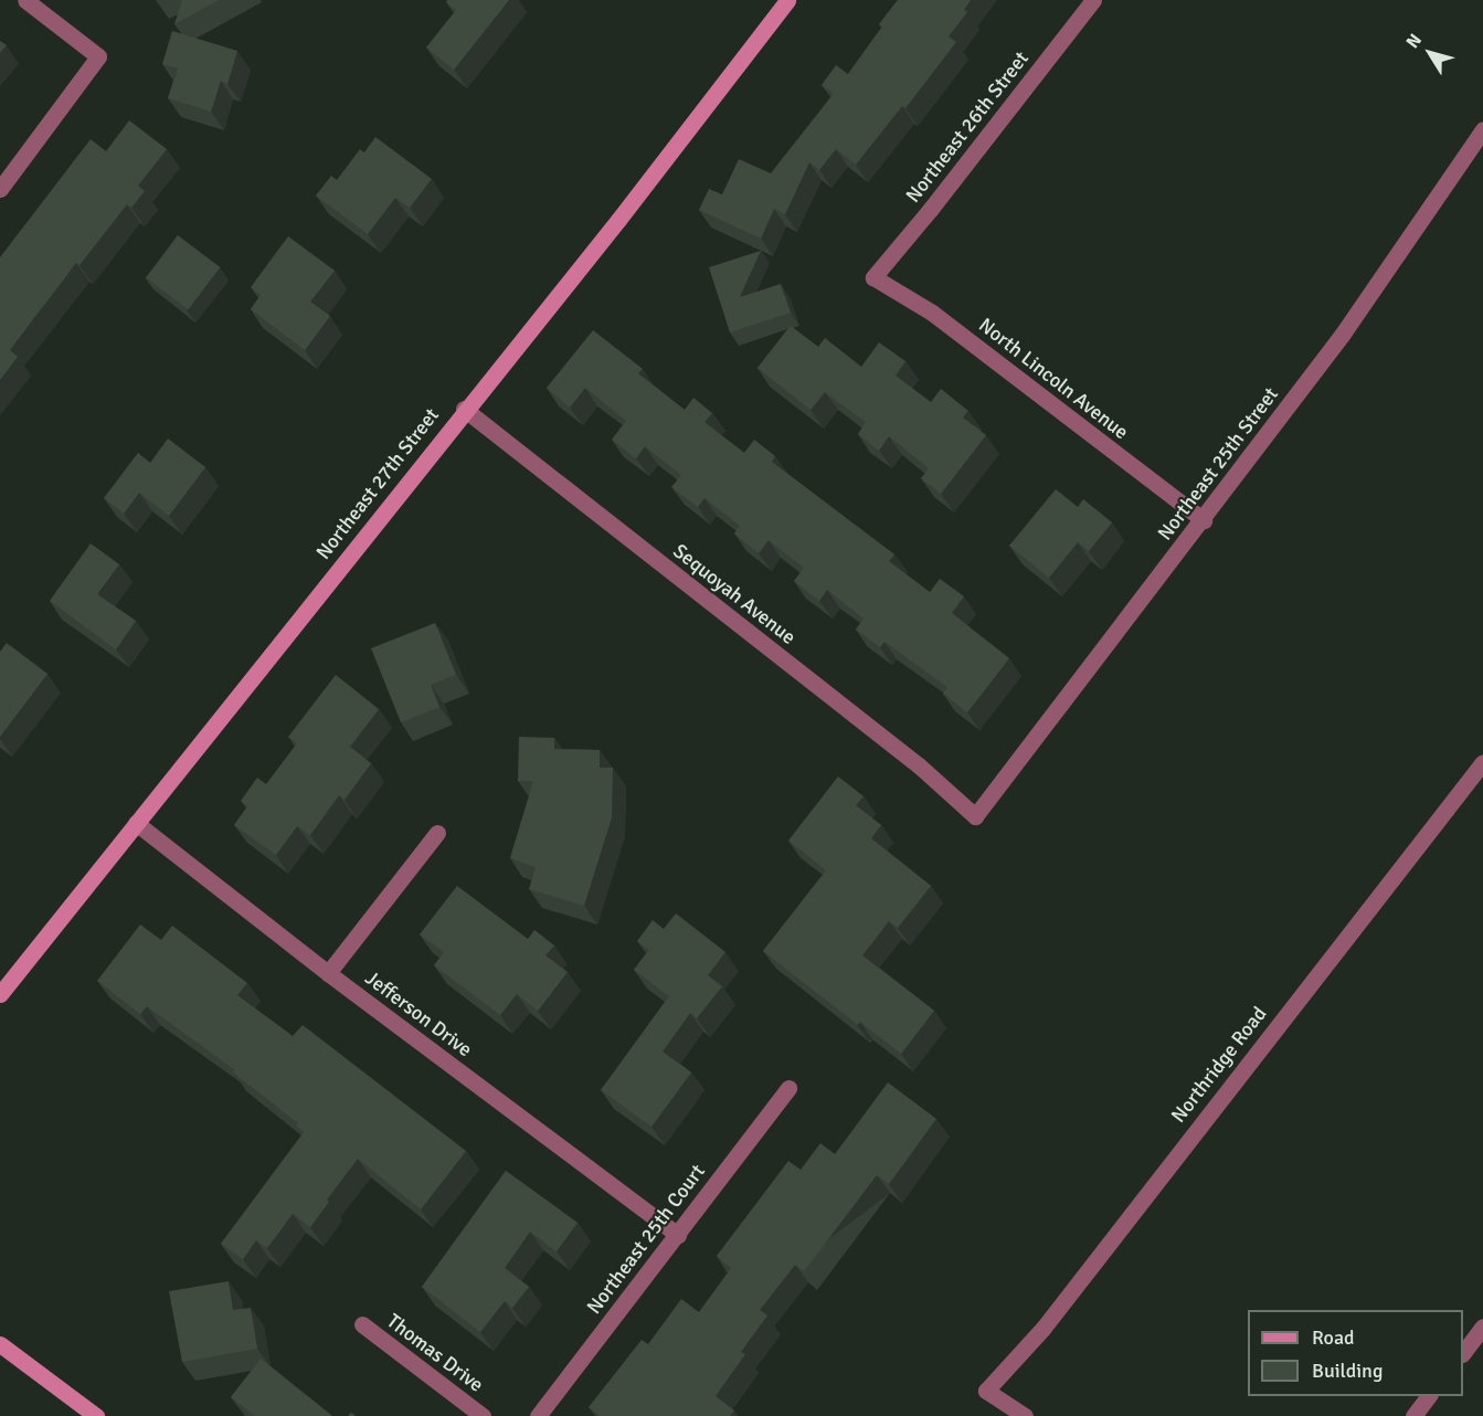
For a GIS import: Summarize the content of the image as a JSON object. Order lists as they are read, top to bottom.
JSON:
{
  "streets": {
    "street": [
      "Northeast 26th Street",
      "North Lincoln Avenue",
      "Northeast 25th Street",
      "Northeast 27th Street",
      "Sequoyah Avenue",
      "Jefferson Drive",
      "Northridge Road",
      "Northeast 25th Court",
      "Thomas Drive"
    ]
  },
  "crossings": [
    ["Northeast 26th Street", "North Lincoln Avenue"],
    ["North Lincoln Avenue", "Northeast 25th Street"],
    ["Northeast 25th Street", "Sequoyah Avenue"],
    ["Northeast 27th Street", "Sequoyah Avenue"],
    ["Northeast 27th Street", "Jefferson Drive"],
    ["Jefferson Drive", "Northeast 25th Court"]
  ],
  "legend": ["Road", "Building"],
  "north": "top left"
}
